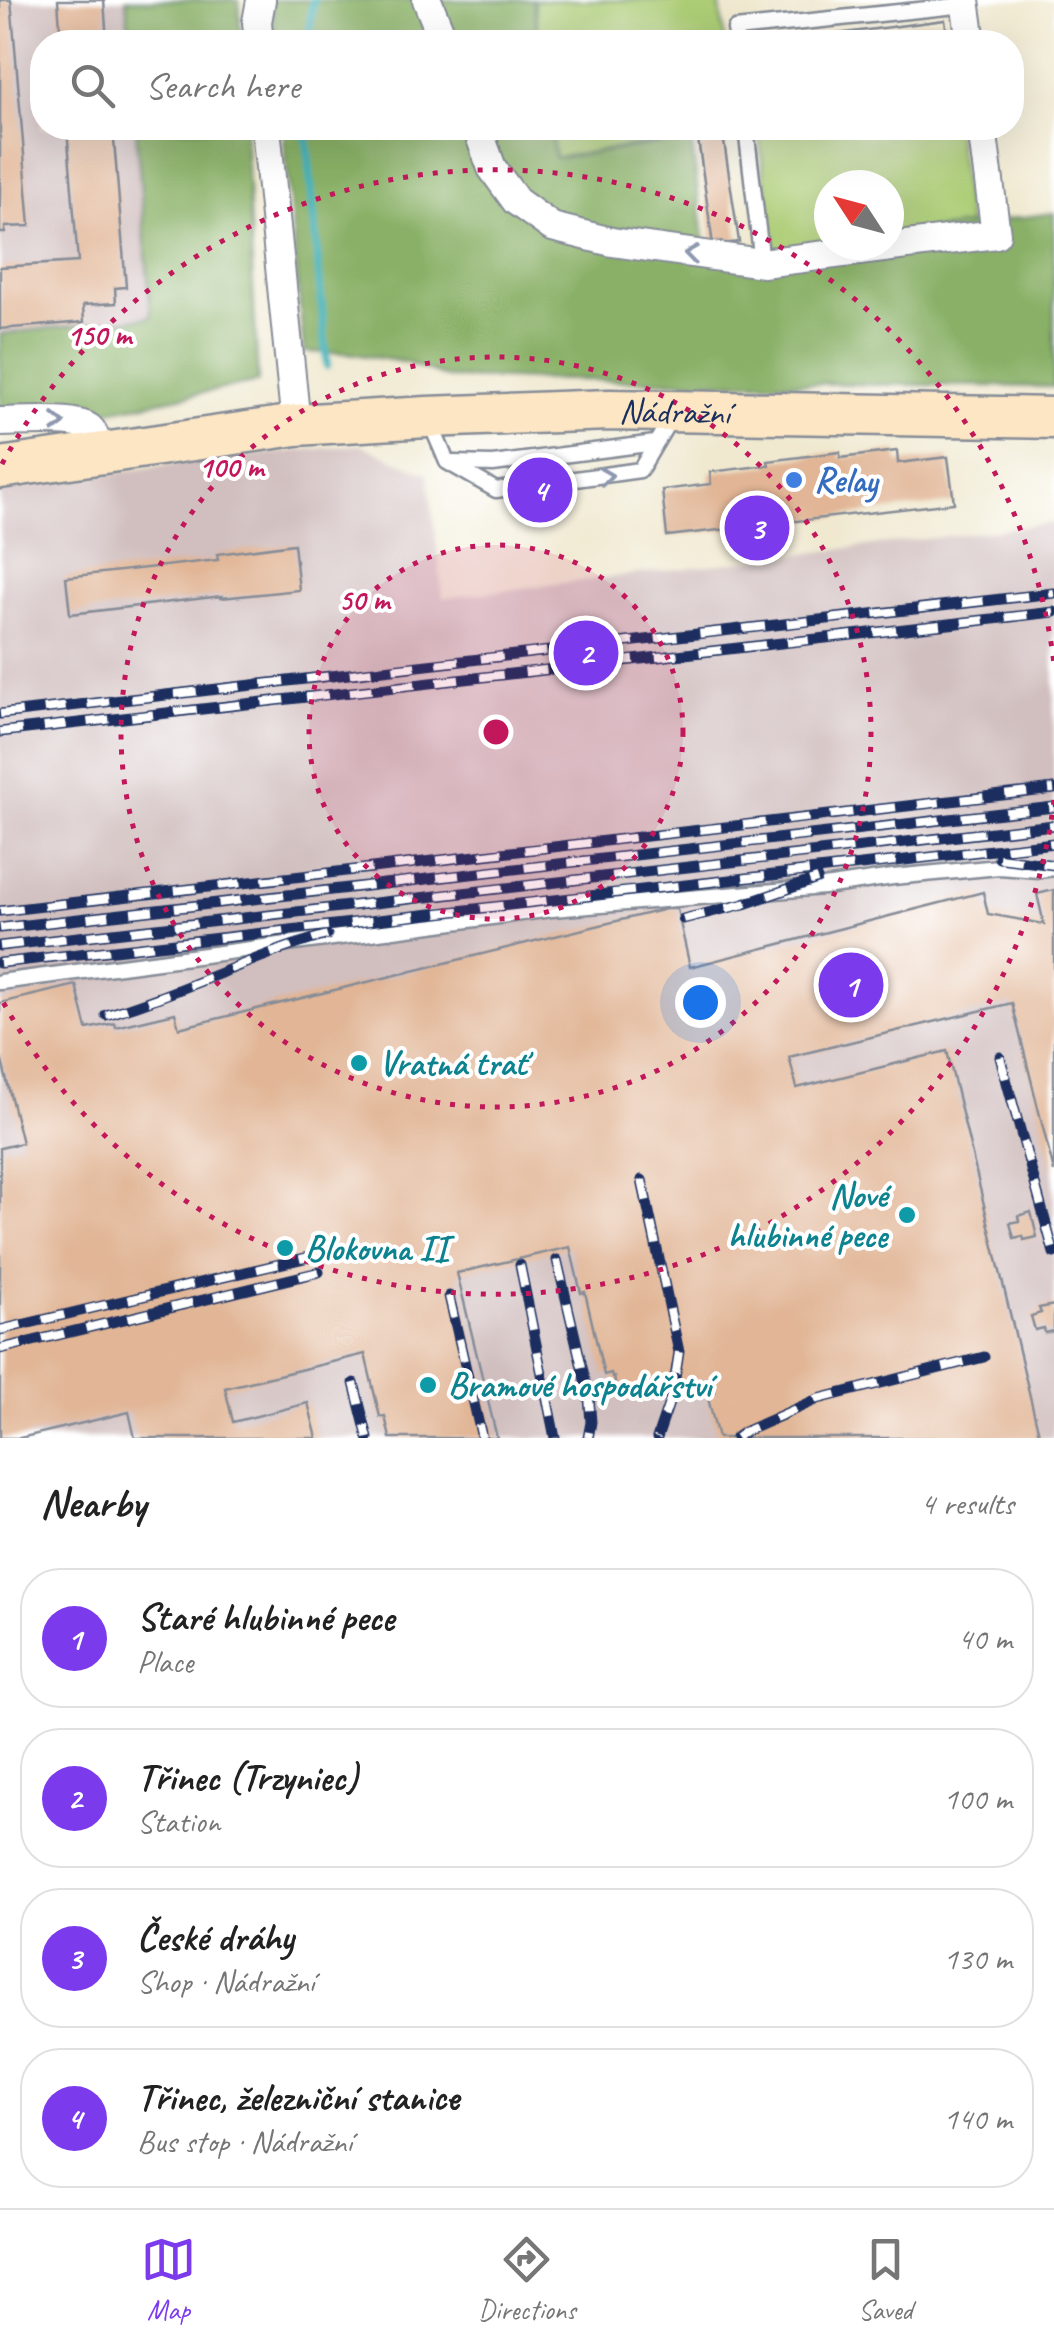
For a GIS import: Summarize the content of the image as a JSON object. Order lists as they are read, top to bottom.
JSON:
{
  "streets": {
    "main road": ["Nádražní"]
  },
  "places": [
    "Relay",
    "Vratná trať",
    "Nové hlubinné pece",
    "Blokovna II",
    "Bramové hospodářství"
  ],
  "north": "top left",
  "page": {
    "search": "Search here",
    "pins": [
      "4",
      "3",
      "2",
      "1"
    ],
    "heading": ["Nearby", "4 results"],
    "list": [
      {
        "mark": "1",
        "name": "Staré hlubinné pece",
        "note": "Place",
        "value": "40 m"
      },
      {
        "mark": "2",
        "name": "Třinec (Trzyniec)",
        "note": "Station",
        "value": "100 m"
      },
      {
        "mark": "3",
        "name": "České dráhy",
        "note": "Shop · Nádražní",
        "value": "130 m"
      },
      {
        "mark": "4",
        "name": "Třinec, železniční stanice",
        "note": "Bus stop · Nádražní",
        "value": "140 m"
      }
    ],
    "nav": ["Map", "Directions", "Saved"]
  },
  "rings": ["150 m", "100 m", "50 m"]
}
